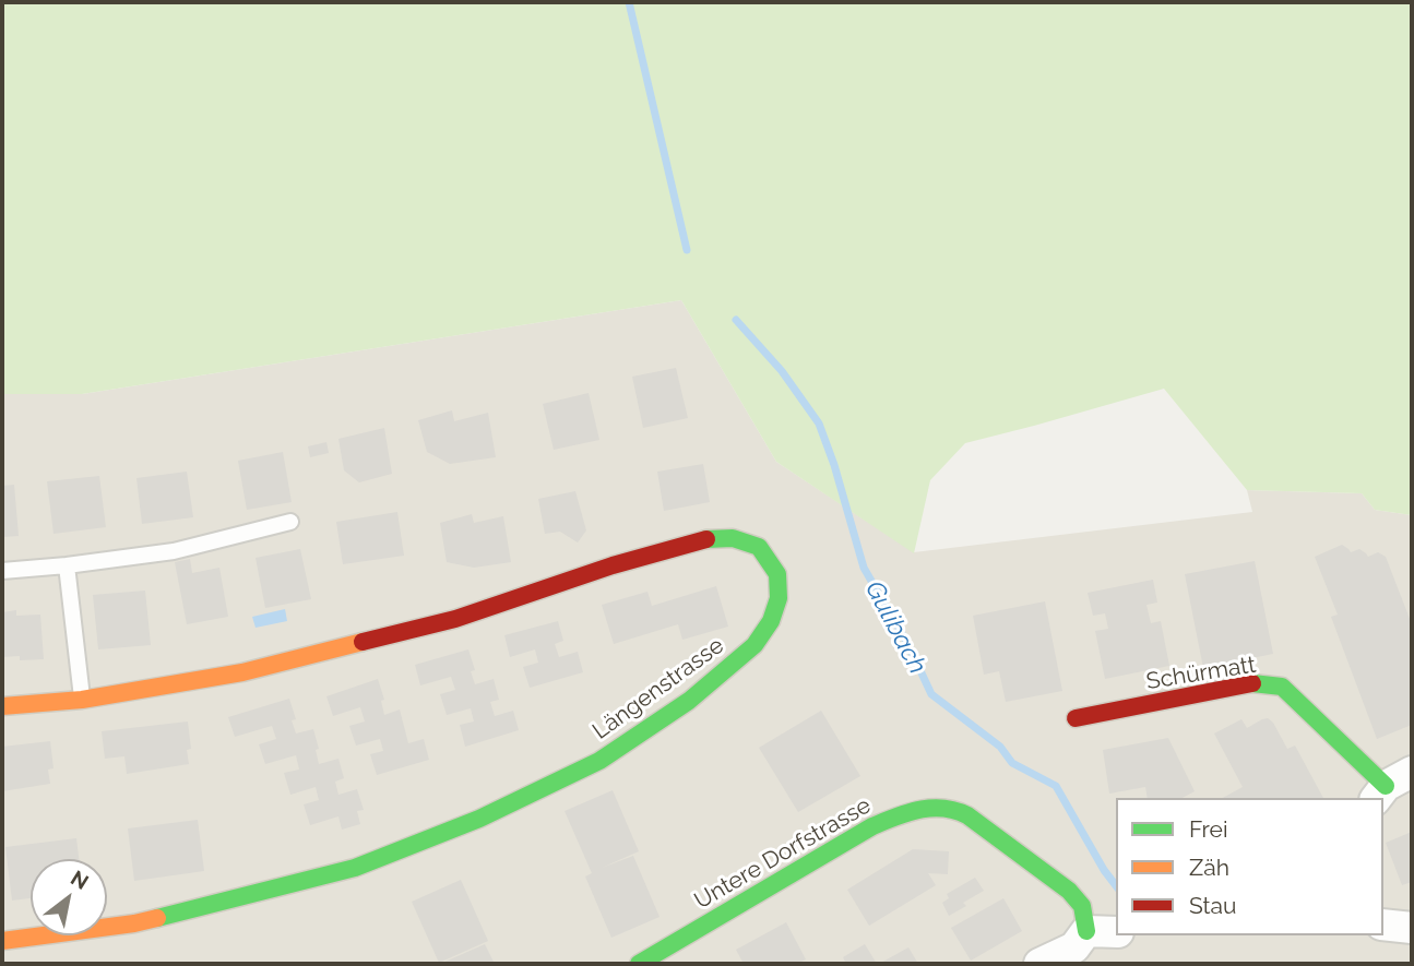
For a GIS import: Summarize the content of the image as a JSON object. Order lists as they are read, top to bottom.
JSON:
{
  "streets": {
    "street": ["Schürmatt", "Längenstrasse", "Untere Dorfstrasse"]
  },
  "water": ["Gulibach"],
  "legend": ["Frei", "Zäh", "Stau"],
  "north": "top right"
}
